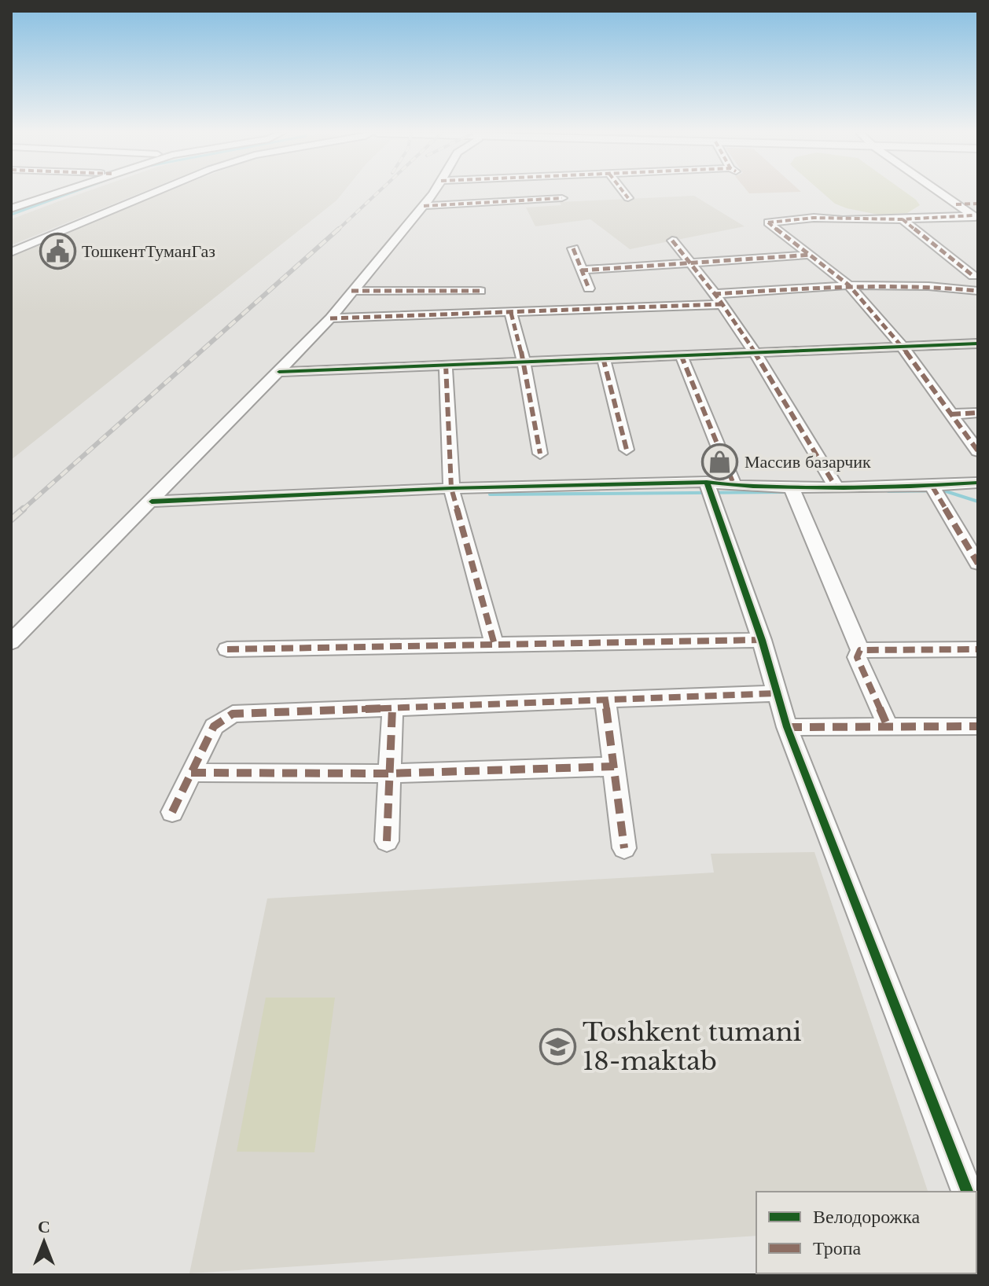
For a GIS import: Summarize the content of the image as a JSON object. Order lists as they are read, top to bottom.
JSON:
{
  "places": {
    "public building": ["ТошкентТуманГаз"],
    "shop": ["Массив базарчик"],
    "school or university": ["Toshkent tumani 18-maktab"]
  },
  "legend": ["Велодорожка", "Тропа"],
  "north": "top"
}
